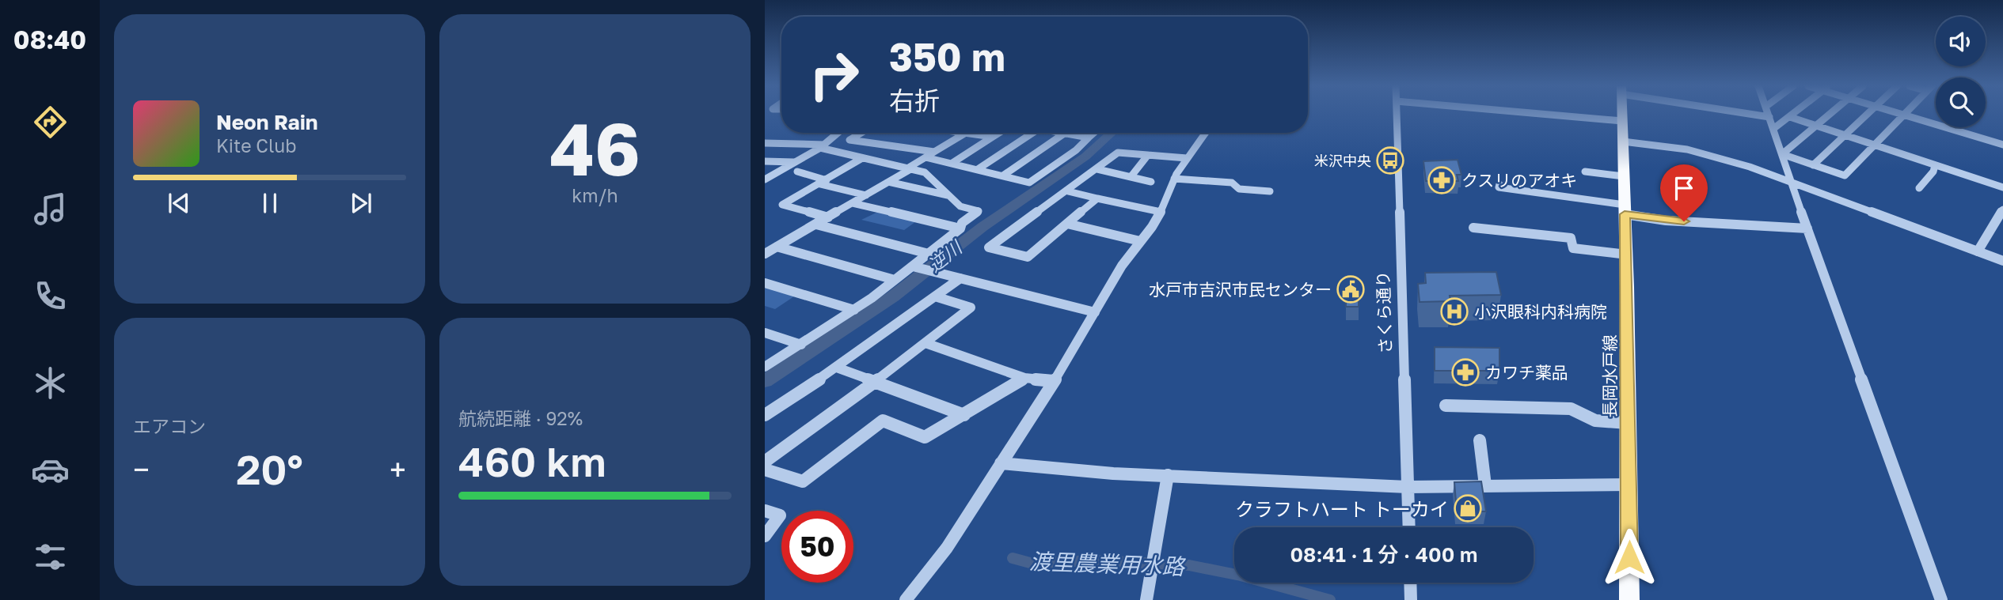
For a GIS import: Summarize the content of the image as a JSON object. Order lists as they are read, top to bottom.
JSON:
{
  "streets": {
    "main road": ["長岡水戸線"],
    "street": ["さくら通り"]
  },
  "water": ["逆川", "渡里農業用水路"],
  "places": {
    "bus stop": ["米沢中央"],
    "pharmacy": ["クスリのアオキ", "カワチ薬品"],
    "public building": ["水戸市吉沢市民センター"],
    "hospital": ["小沢眼科内科病院"],
    "shop": ["クラフトハート トーカイ"]
  },
  "page": {
    "tabs": "08:40",
    "tile": [
      ["46", "km/h"],
      "エアコン",
      ["航続距離 · 92%", "460 km"]
    ],
    "turn": ["350 m", "右折"],
    "song": ["Neon Rain", "Kite Club"],
    "heat": ["−", "20°", "+"],
    "limit": "50",
    "trip": "08:41 · 1 分 · 400 m"
  }
}
